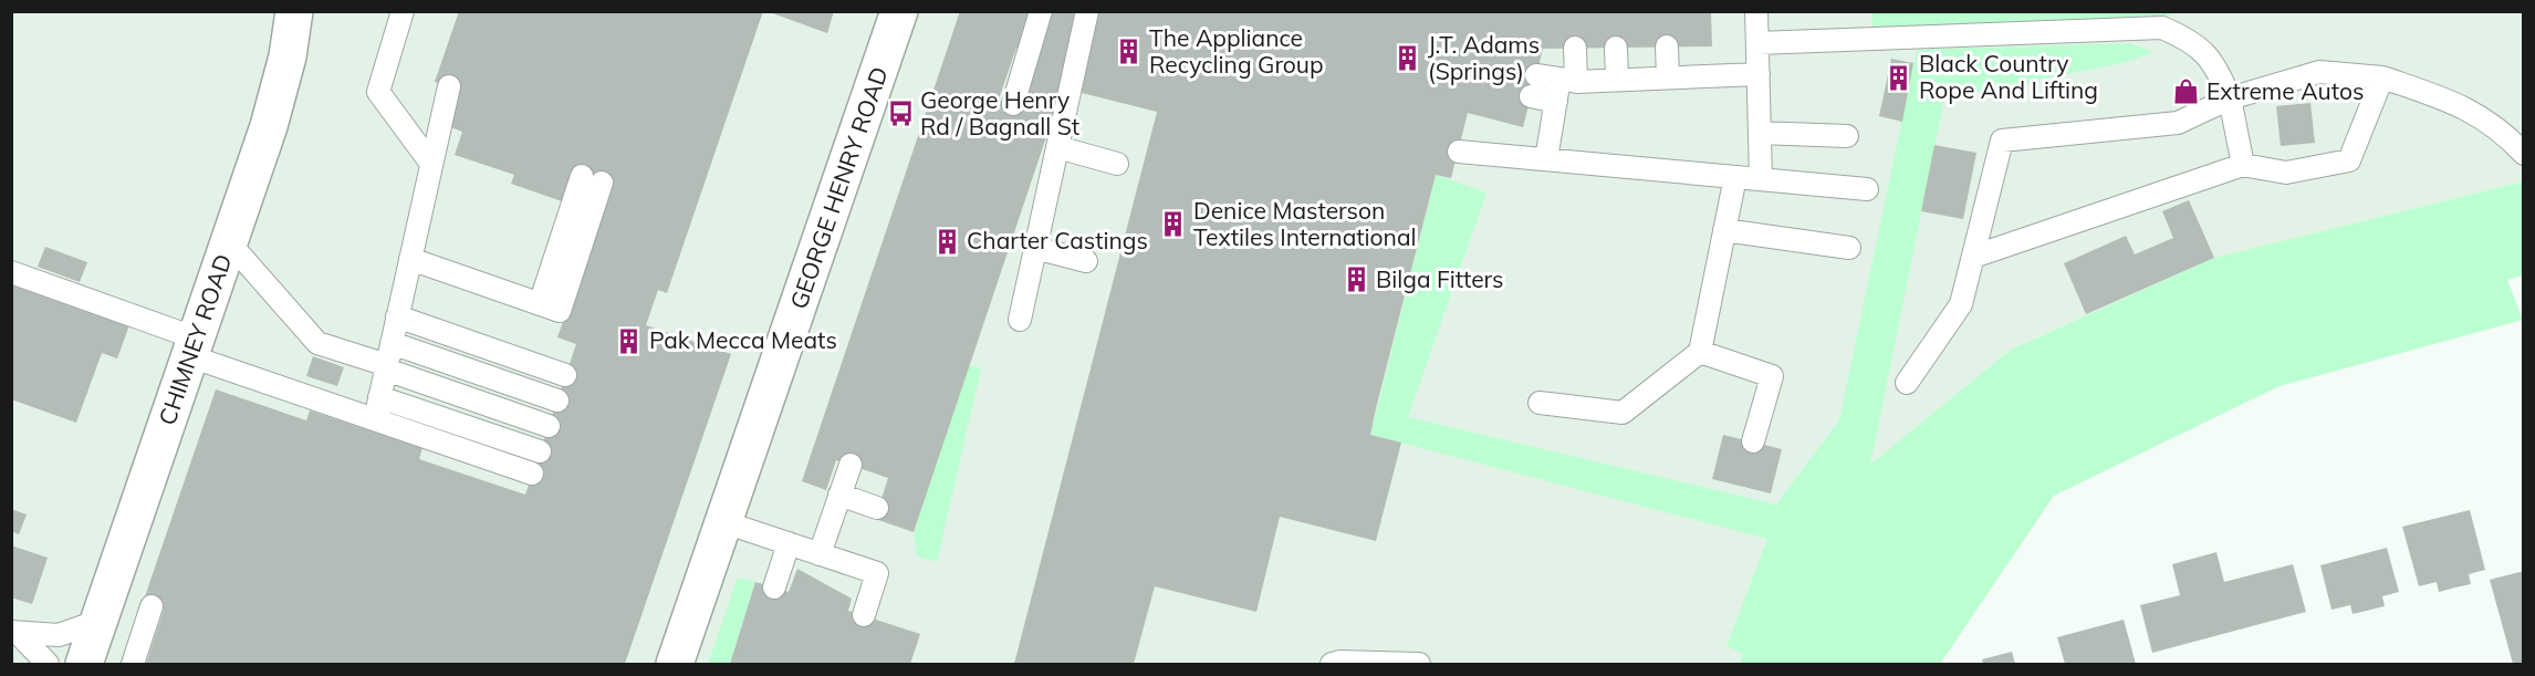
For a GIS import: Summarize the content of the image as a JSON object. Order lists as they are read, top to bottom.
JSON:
{
  "streets": {
    "street": ["GEORGE HENRY ROAD", "CHIMNEY ROAD"]
  },
  "places": {
    "building": [
      "The Appliance Recycling Group",
      "J.T. Adams (Springs)",
      "Black Country Rope And Lifting",
      "Denice Masterson Textiles International",
      "Charter Castings",
      "Bilga Fitters",
      "Pak Mecca Meats"
    ],
    "shop": ["Extreme Autos"],
    "bus stop": ["George Henry Rd / Bagnall St"]
  }
}
